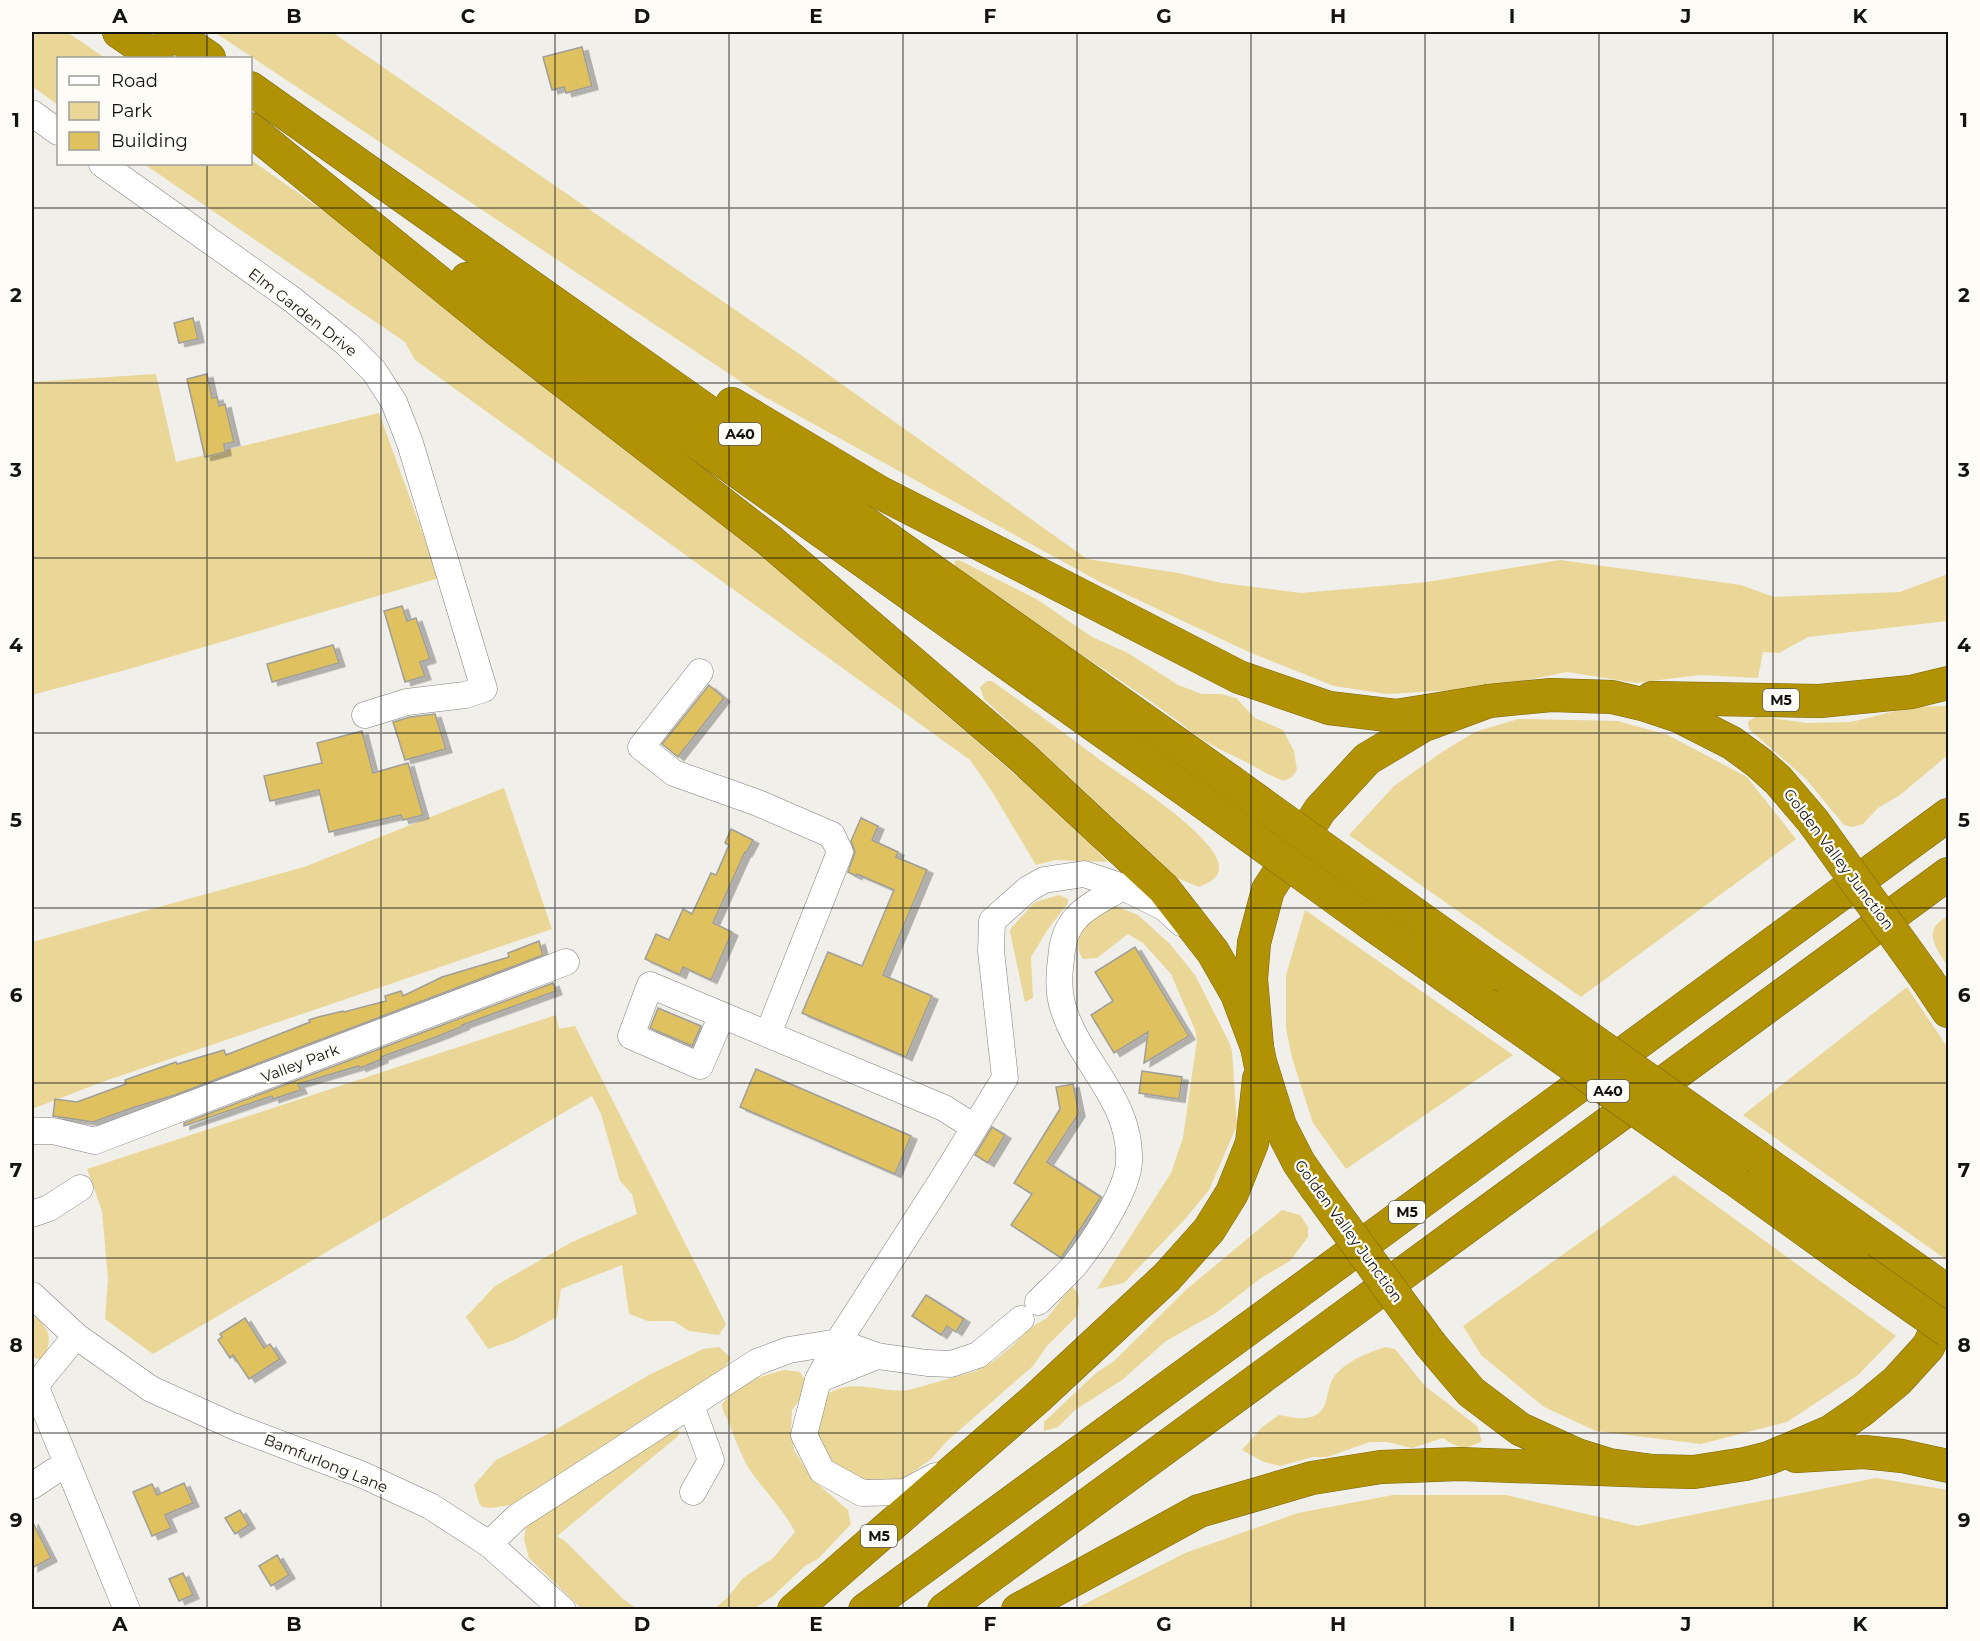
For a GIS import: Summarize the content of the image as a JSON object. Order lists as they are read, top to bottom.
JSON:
{
  "streets": {
    "highway": ["A40", "M5", "Golden Valley Junction"],
    "street": ["Elm Garden Drive", "Valley Park", "Bamfurlong Lane"]
  },
  "crossings": [
    ["M5", "Golden Valley Junction"]
  ],
  "legend": ["Road", "Park", "Building"],
  "grid": {
    "columns": [
      "A",
      "B",
      "C",
      "D",
      "E",
      "F",
      "G",
      "H",
      "I",
      "J",
      "K"
    ],
    "rows": [
      "1",
      "2",
      "3",
      "4",
      "5",
      "6",
      "7",
      "8",
      "9"
    ]
  }
}
